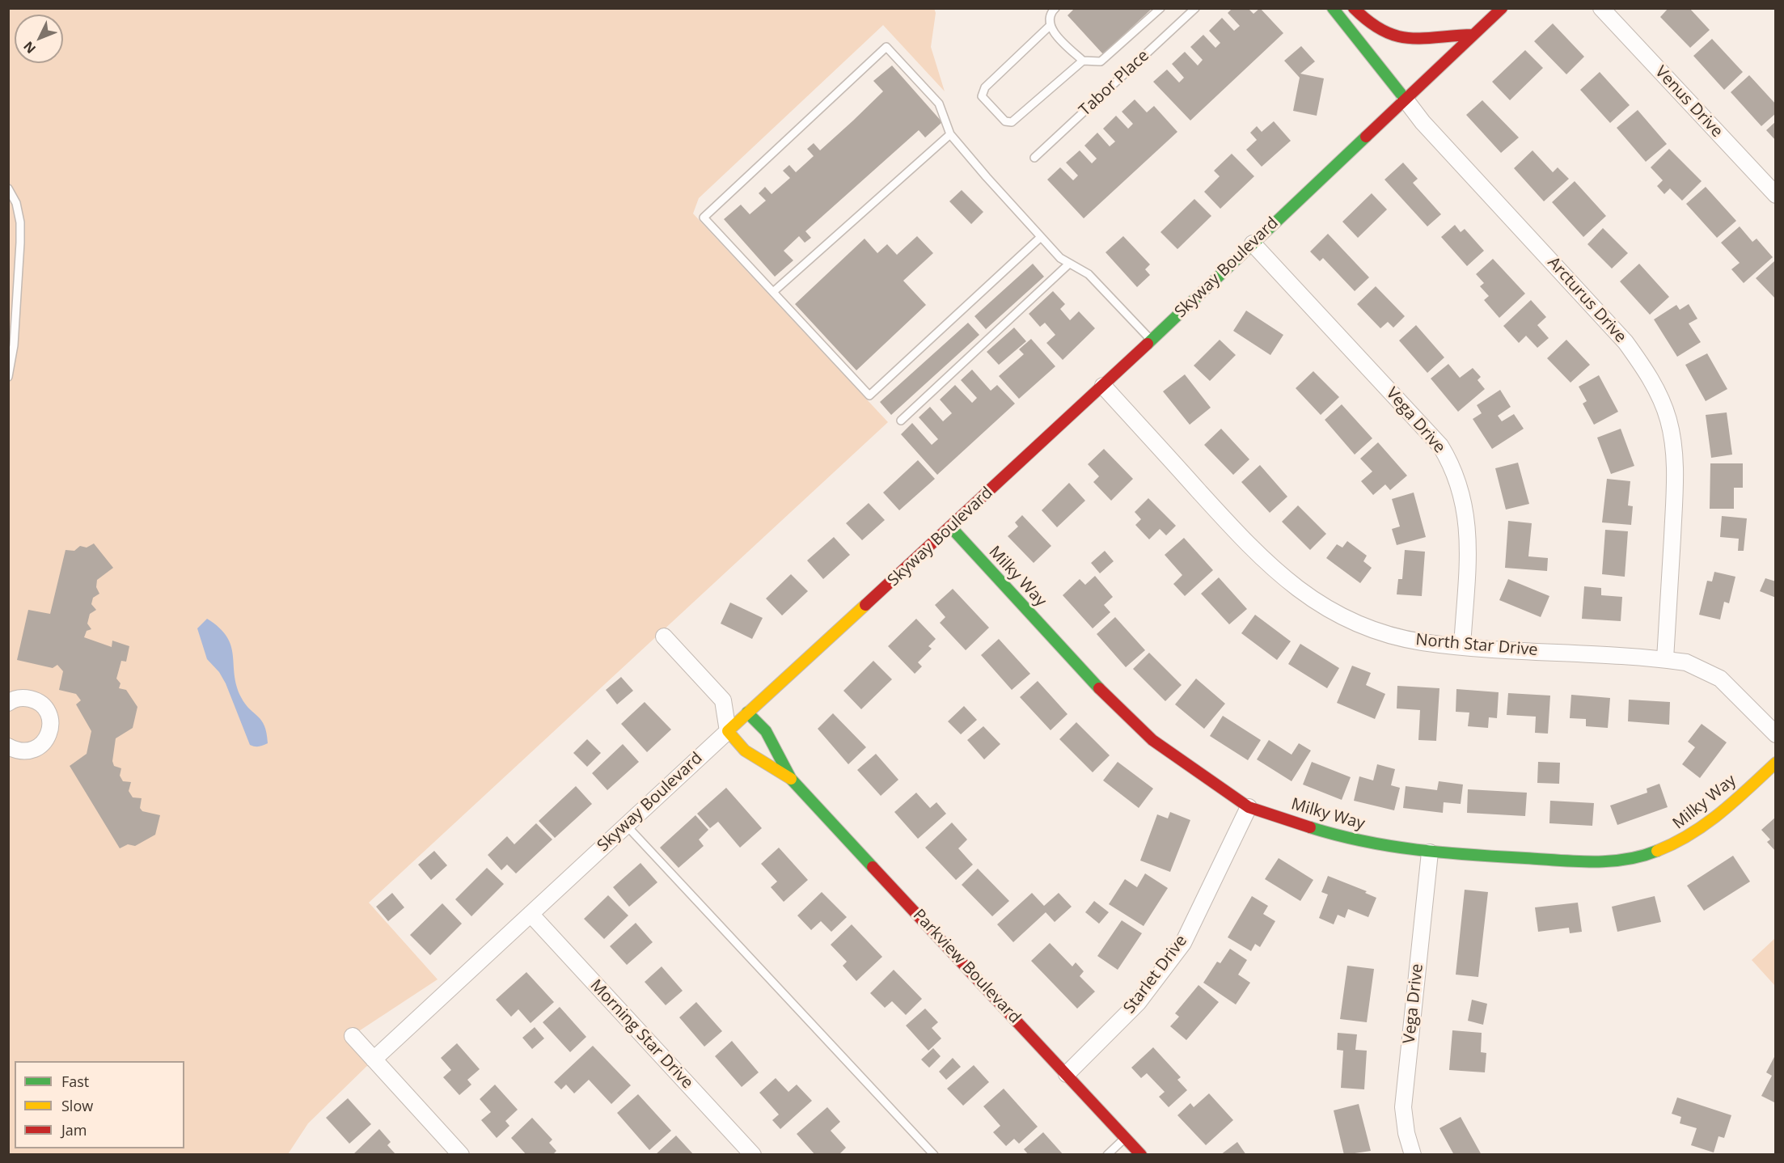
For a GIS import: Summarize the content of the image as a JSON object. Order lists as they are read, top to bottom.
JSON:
{
  "streets": {
    "street": [
      "Venus Drive",
      "Skyway Boulevard",
      "Arcturus Drive",
      "Vega Drive",
      "Milky Way",
      "North Star Drive",
      "Parkview Boulevard",
      "Starlet Drive",
      "Morning Star Drive"
    ],
    "lane": ["Tabor Place"]
  },
  "crossings": [
    ["Skyway Boulevard", "Arcturus Drive"],
    ["Skyway Boulevard", "Vega Drive"],
    ["Skyway Boulevard", "Milky Way"],
    ["Skyway Boulevard", "North Star Drive"],
    ["Skyway Boulevard", "Parkview Boulevard"],
    ["Skyway Boulevard", "Morning Star Drive"],
    ["Arcturus Drive", "North Star Drive"],
    ["Vega Drive", "Milky Way"],
    ["Vega Drive", "North Star Drive"],
    ["Milky Way", "Starlet Drive"],
    ["Parkview Boulevard", "Starlet Drive"]
  ],
  "legend": ["Fast", "Slow", "Jam"],
  "north": "bottom left"
}
